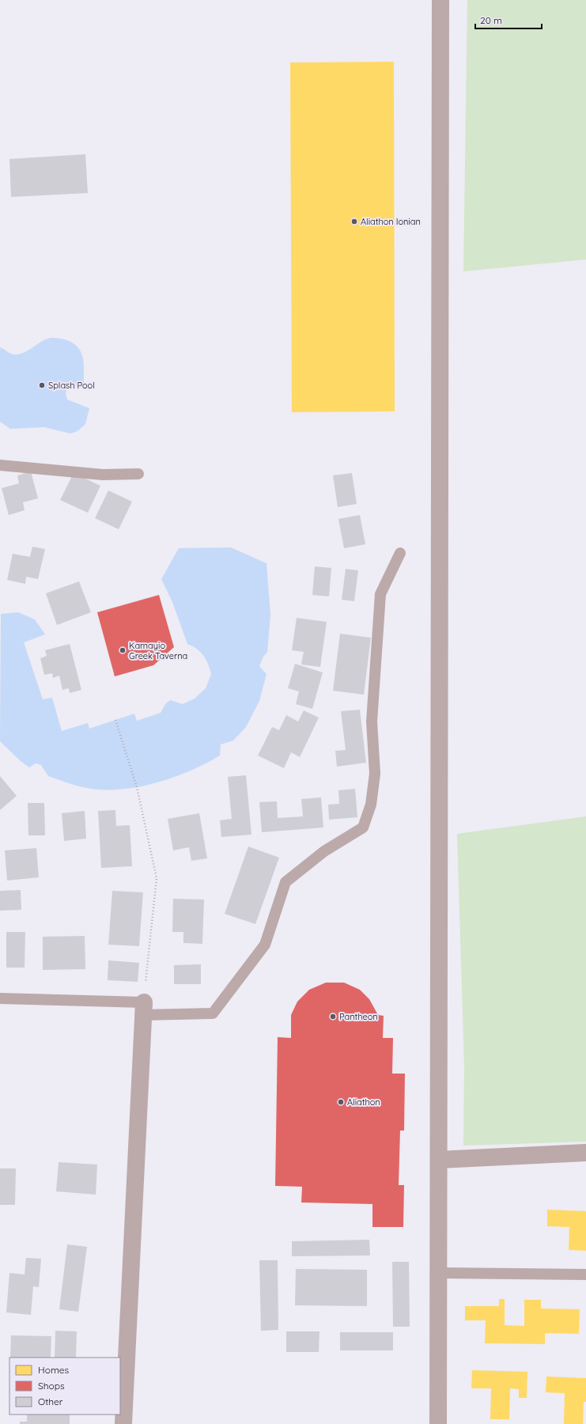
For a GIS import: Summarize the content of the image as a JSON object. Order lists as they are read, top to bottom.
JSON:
{
  "places": [
    "Aliathon Ionian",
    "Splash Pool",
    "Kamayio Greek Taverna",
    "Pantheon",
    "Aliathon"
  ],
  "legend": ["Homes", "Shops", "Other"],
  "scale_bar": "20 m"
}
